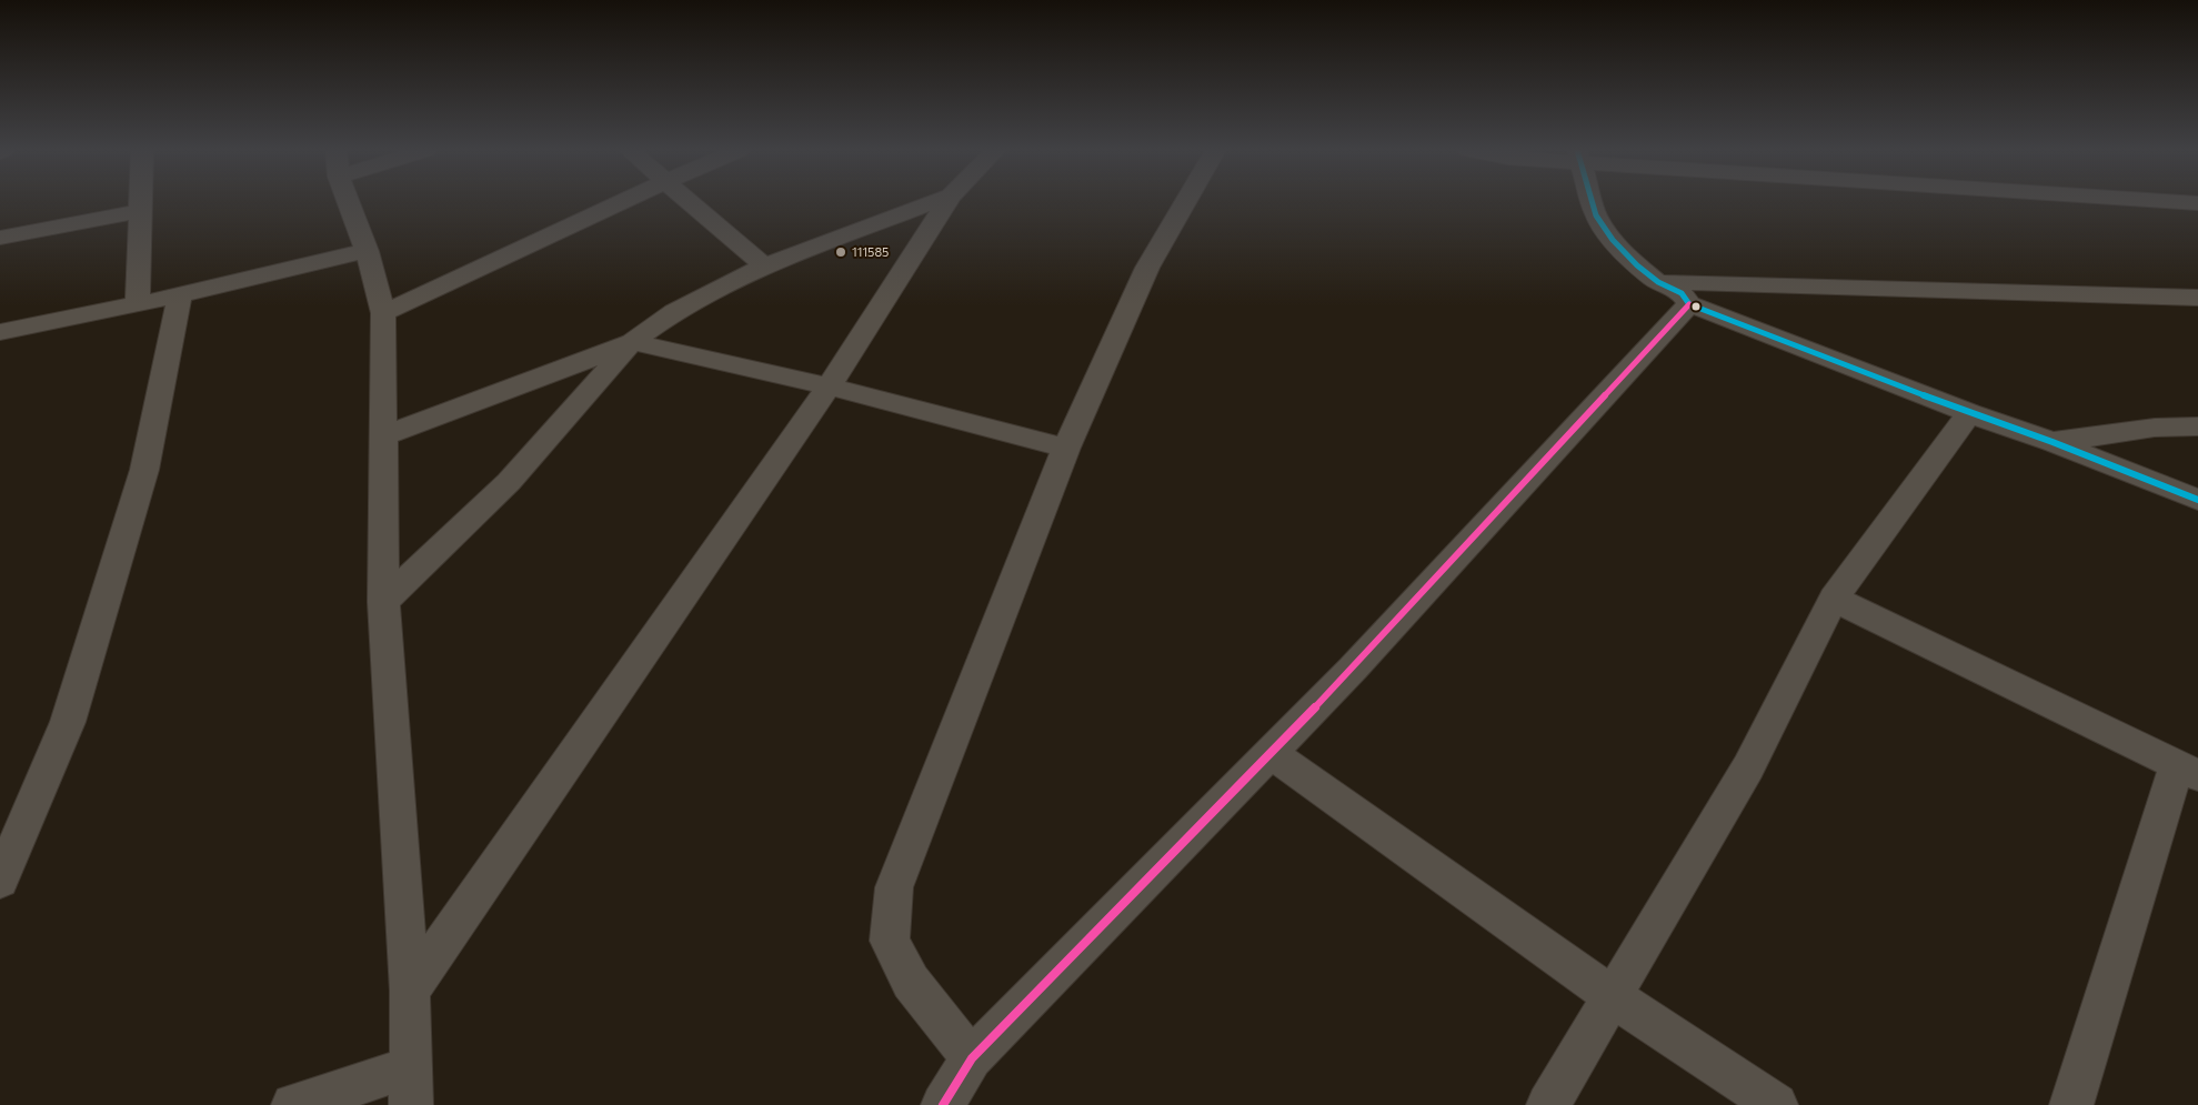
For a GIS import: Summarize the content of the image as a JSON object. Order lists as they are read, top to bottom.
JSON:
{
  "places": ["111585"]
}
